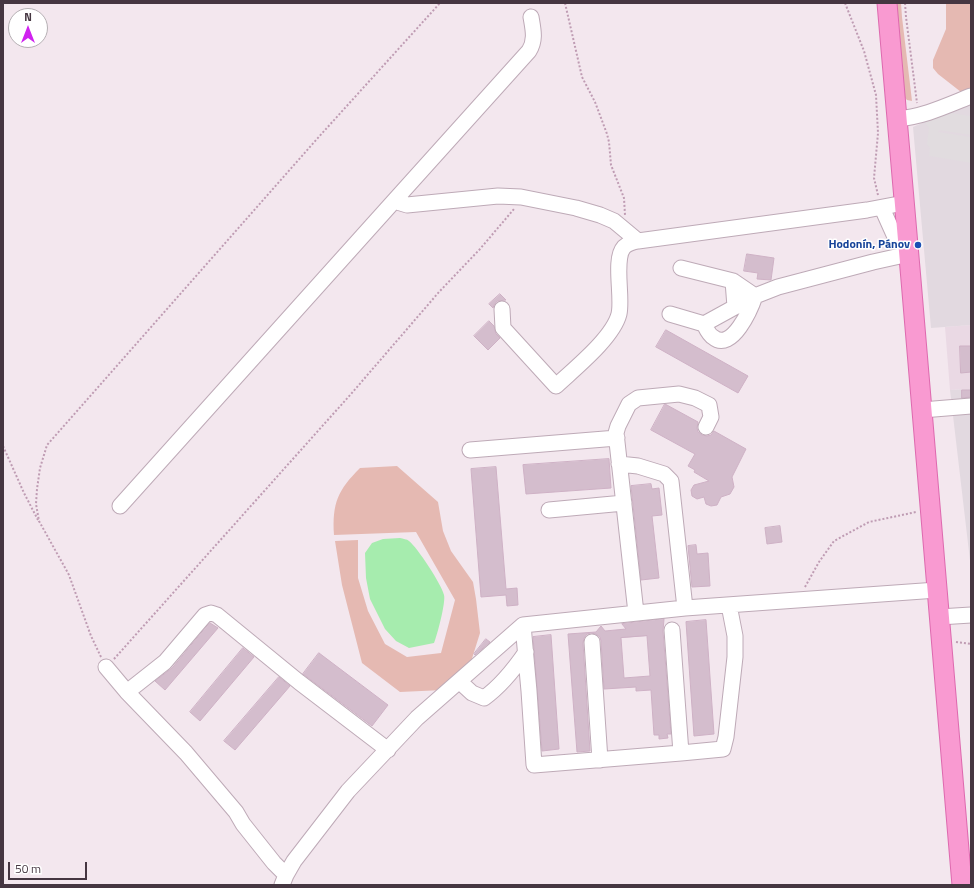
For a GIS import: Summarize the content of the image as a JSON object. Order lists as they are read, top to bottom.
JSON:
{
  "places": ["Hodonín, Pánov"],
  "scale_bar": "50 m",
  "north": "top"
}
